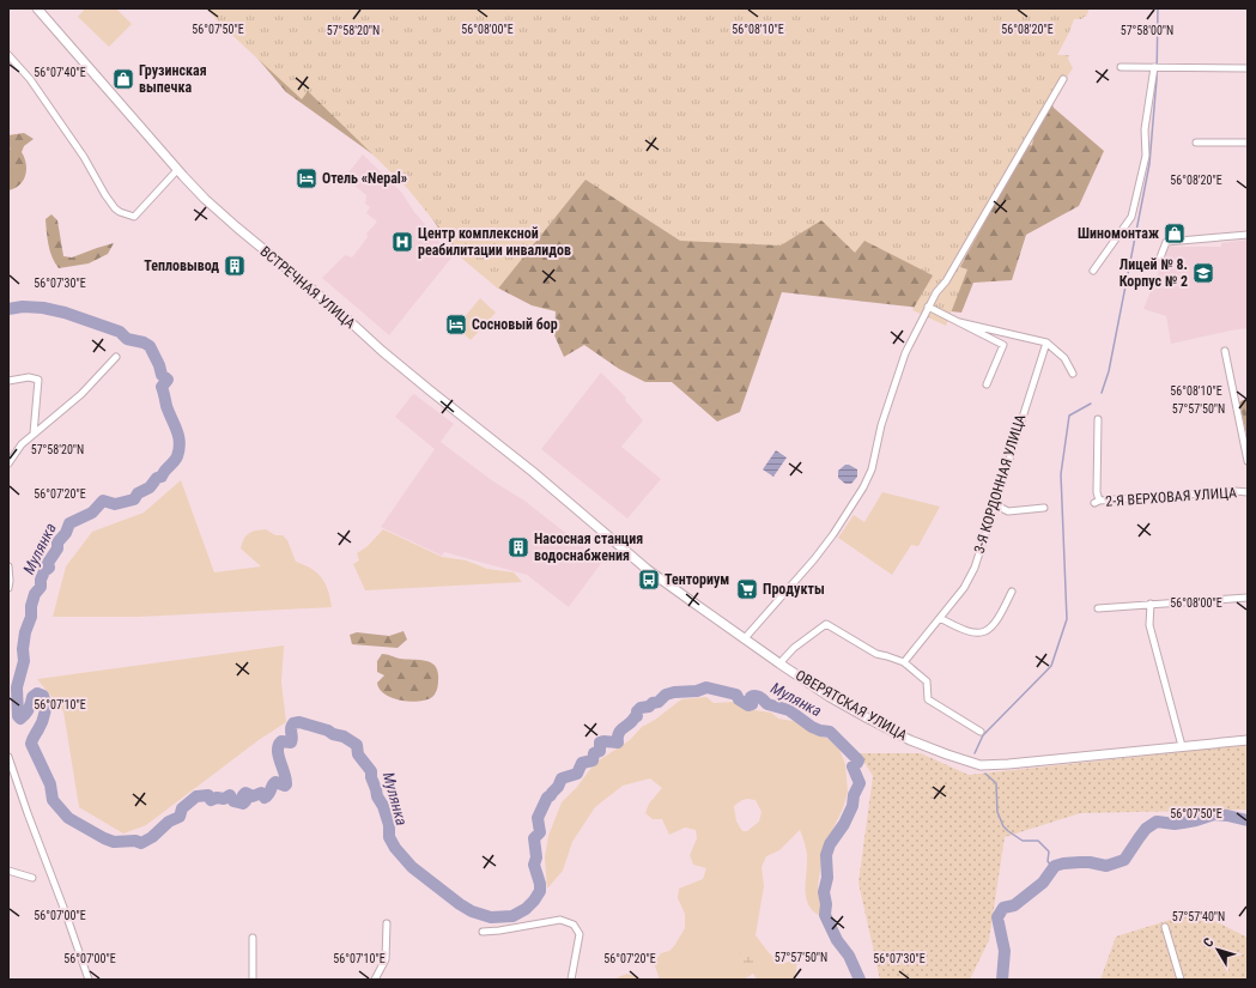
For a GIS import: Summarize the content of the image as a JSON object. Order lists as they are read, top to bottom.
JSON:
{
  "streets": {
    "main road": ["ВСТРЕЧНАЯ УЛИЦА", "ОВЕРЯТСКАЯ УЛИЦА"],
    "street": ["3-Я КОРДОННАЯ УЛИЦА", "2-Я ВЕРХОВАЯ УЛИЦА"]
  },
  "crossings": [
    ["ВСТРЕЧНАЯ УЛИЦА", "ОВЕРЯТСКАЯ УЛИЦА"]
  ],
  "water": ["Мулянка"],
  "places": {
    "shop": ["Грузинская выпечка", "Шиномонтаж"],
    "hotel": ["Отель «Nepal»", "Сосновый бор"],
    "hospital": ["Центр комплексной реабилитации инвалидов"],
    "building": ["Тепловывод", "Насосная станция водоснабжения"],
    "school or university": ["Лицей № 8. Корпус № 2"],
    "bus stop": ["Тенториум"],
    "supermarket": ["Пpoдукты"]
  },
  "north": "top left",
  "coordinates": [
    "56°07'50\"E",
    "56°08'00\"E",
    "56°08'10\"E",
    "56°08'20\"E",
    "57°58'20\"N",
    "57°58'00\"N",
    "56°07'40\"E",
    "56°07'30\"E",
    "57°57'50\"N",
    "56°07'20\"E",
    "56°07'10\"E",
    "56°07'00\"E",
    "57°57'40\"N"
  ]
}
